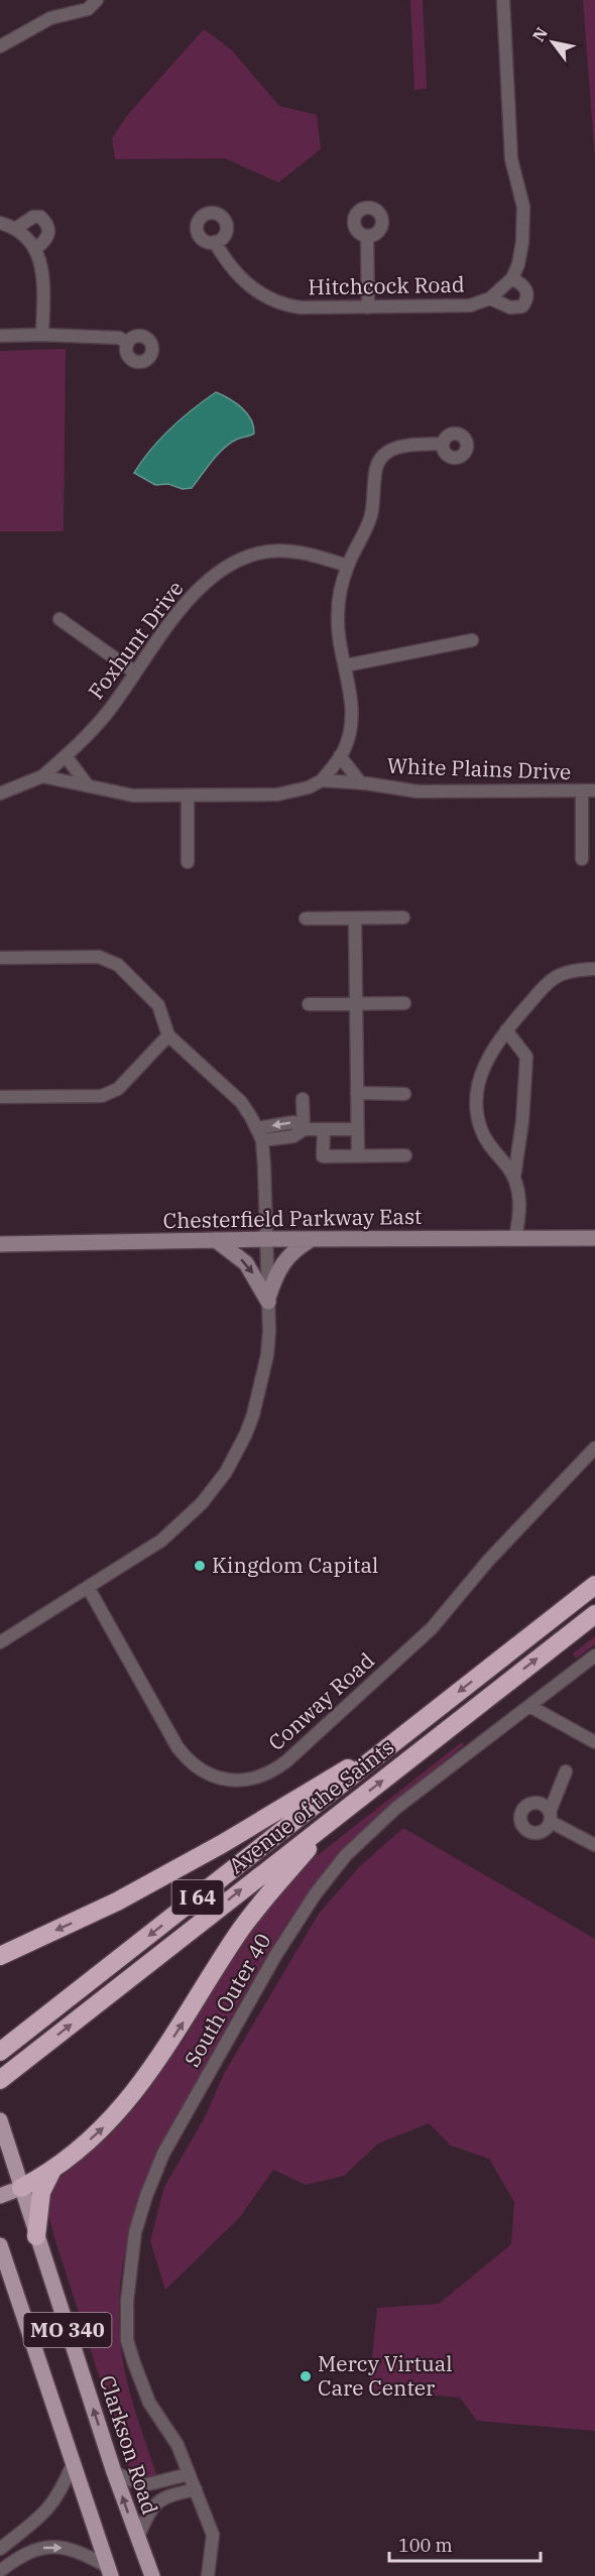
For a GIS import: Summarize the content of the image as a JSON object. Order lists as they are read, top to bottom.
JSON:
{
  "streets": {
    "highway": ["Avenue of the Saints", "I 64"],
    "main road": ["MO 340", "Clarkson Road"],
    "street": [
      "Hitchcock Road",
      "Foxhunt Drive",
      "White Plains Drive",
      "Chesterfield Parkway East",
      "Conway Road",
      "South Outer 40"
    ]
  },
  "crossings": [
    ["Foxhunt Drive", "White Plains Drive"],
    ["MO 340", "Clarkson Road"]
  ],
  "places": ["Kingdom Capital", "Mercy Virtual Care Center"],
  "scale_bar": "100 m",
  "north": "top left"
}
